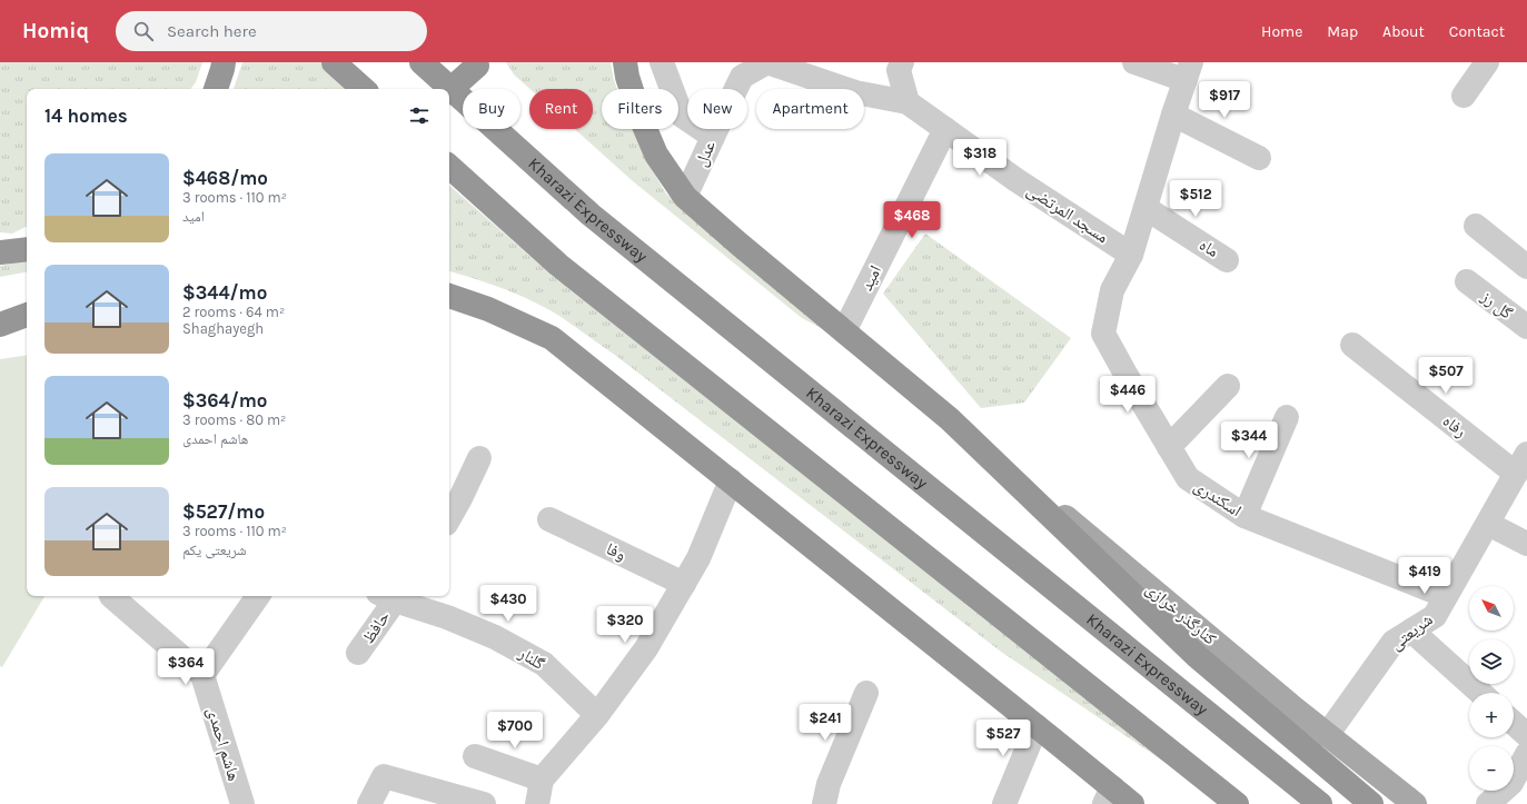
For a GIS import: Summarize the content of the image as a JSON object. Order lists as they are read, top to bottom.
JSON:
{
  "streets": {
    "highway": ["Kharazi Expressway"],
    "main road": ["کنارگذر خرازی"],
    "street": [
      "عدل",
      "مسجد المرتضی",
      "ماه",
      "امید",
      "گل رز",
      "رفاه",
      "اسکندری",
      "وفا",
      "حافظ",
      "شریعتی",
      "گلنار",
      "هاشم احمدی"
    ]
  },
  "crossings": [
    ["عدل", "مسجد المرتضی"],
    ["مسجد المرتضی", "امید"],
    ["مسجد المرتضی", "اسکندری"],
    ["ماه", "اسکندری"],
    ["رفاه", "شریعتی"],
    ["اسکندری", "شریعتی"],
    ["کنارگذر خرازی", "شریعتی"]
  ],
  "north": "top left",
  "page": {
    "header": "Homiq",
    "search": "Search here",
    "nav": [
      "Home",
      "Map",
      "About",
      "Contact"
    ],
    "price": [
      "$917",
      "$318",
      "$512",
      "$468",
      "$507",
      "$446",
      "$344",
      "$419",
      "$430",
      "$320",
      "$364",
      "$241",
      "$700",
      "$527"
    ],
    "chip": [
      "Buy",
      "Rent",
      "Filters",
      "New",
      "Apartment"
    ],
    "heading": "14 homes",
    "list": [
      {
        "name": "$468/mo",
        "note": "3 rooms · 110 m² · امید"
      },
      {
        "name": "$344/mo",
        "note": "2 rooms · 64 m² · Shaghayegh"
      },
      {
        "name": "$364/mo",
        "note": "3 rooms · 80 m² · هاشم احمدی"
      },
      {
        "name": "$527/mo",
        "note": "3 rooms · 110 m² · شریعتی یکم"
      }
    ],
    "map_buttons": ["+", "−"]
  }
}
